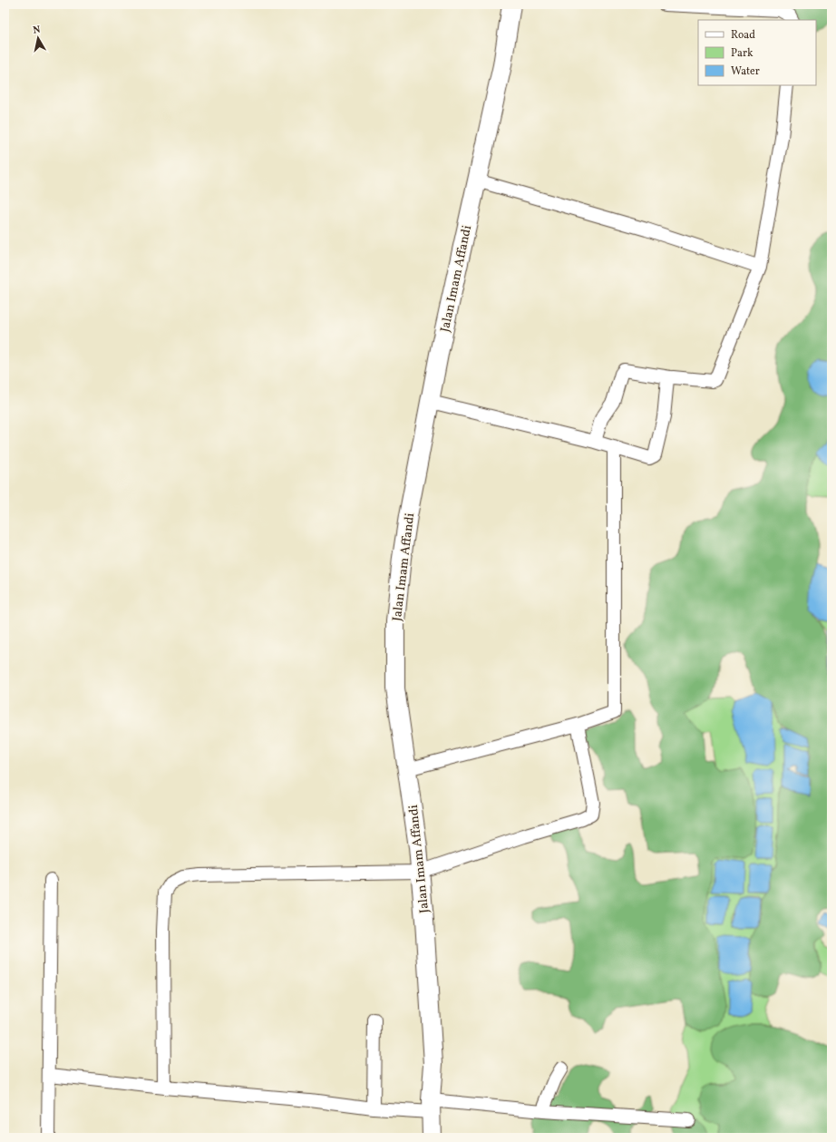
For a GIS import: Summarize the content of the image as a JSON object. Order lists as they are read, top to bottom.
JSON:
{
  "streets": {
    "street": ["Jalan Imam Affandi"]
  },
  "legend": ["Road", "Park", "Water"],
  "north": "top"
}
